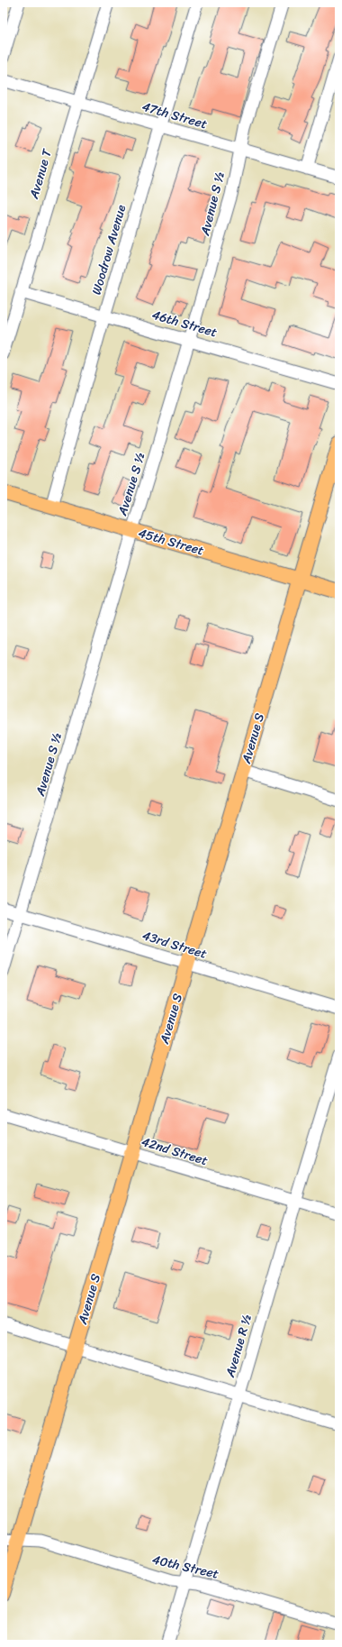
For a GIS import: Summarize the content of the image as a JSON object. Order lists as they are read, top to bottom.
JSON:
{
  "streets": {
    "main road": ["45th Street", "Avenue S"],
    "street": [
      "47th Street",
      "Avenue T",
      "Avenue S ½",
      "Woodrow Avenue",
      "46th Street",
      "43rd Street",
      "42nd Street",
      "Avenue R ½",
      "40th Street"
    ]
  },
  "crossings": [
    ["47th Street", "Avenue T"],
    ["47th Street", "Avenue S ½"],
    ["47th Street", "Woodrow Avenue"],
    ["Avenue T", "46th Street"],
    ["Avenue S ½", "46th Street"],
    ["Avenue S ½", "45th Street"],
    ["Avenue S ½", "43rd Street"],
    ["Woodrow Avenue", "46th Street"],
    ["Woodrow Avenue", "45th Street"],
    ["45th Street", "Avenue S"],
    ["Avenue S", "43rd Street"],
    ["Avenue S", "42nd Street"],
    ["Avenue S", "40th Street"],
    ["42nd Street", "Avenue R ½"],
    ["Avenue R ½", "40th Street"]
  ]
}
